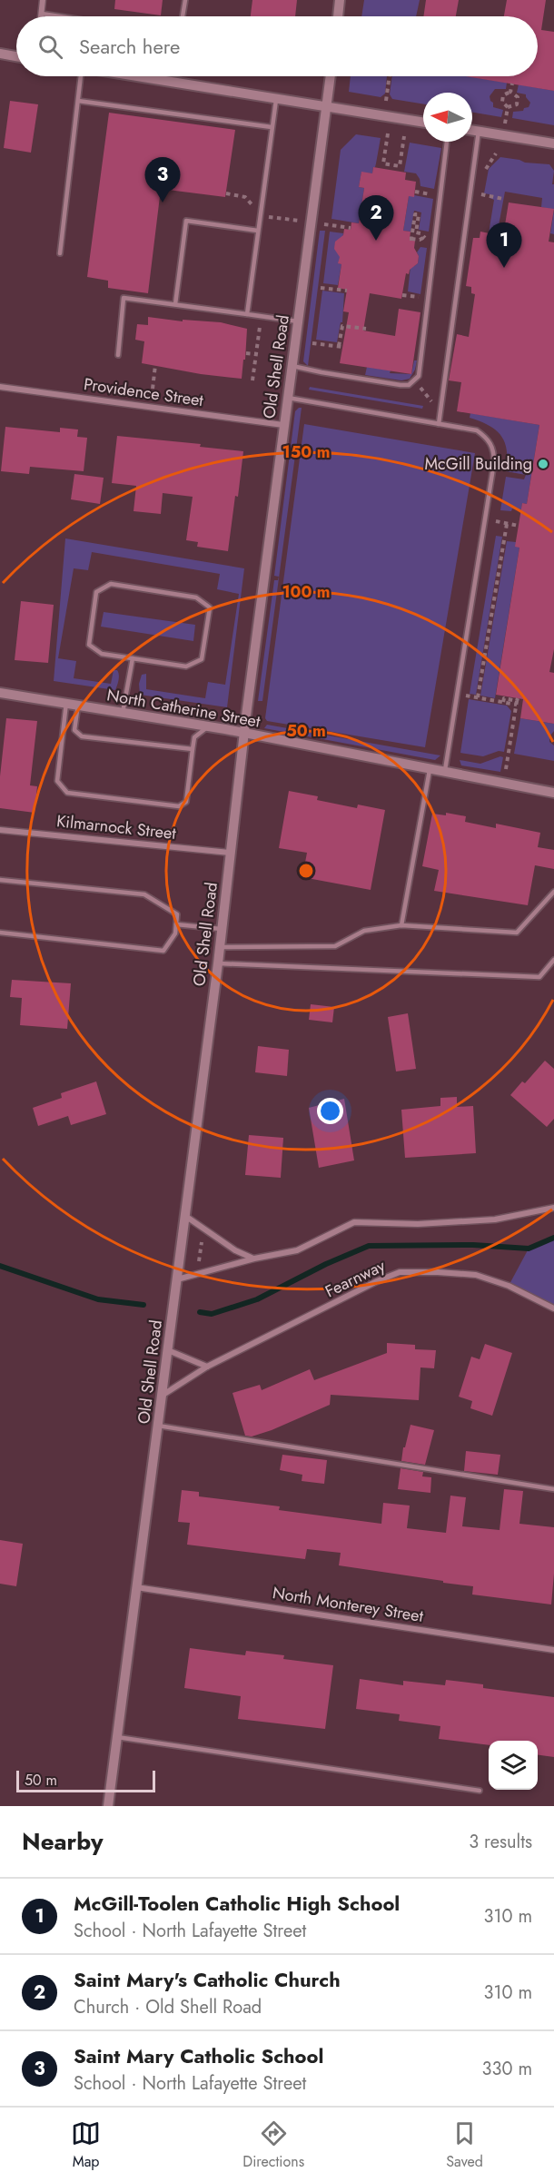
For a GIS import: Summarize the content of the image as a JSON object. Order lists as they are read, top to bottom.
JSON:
{
  "streets": {
    "street": [
      "Old Shell Road",
      "Providence Street",
      "North Catherine Street",
      "Kilmarnock Street",
      "Fearnway",
      "North Monterey Street"
    ]
  },
  "crossings": [
    ["Old Shell Road", "Providence Street"],
    ["Old Shell Road", "North Catherine Street"],
    ["Old Shell Road", "Kilmarnock Street"],
    ["Old Shell Road", "Fearnway"],
    ["Old Shell Road", "North Monterey Street"]
  ],
  "places": ["McGill Building"],
  "scale_bar": "50 m",
  "north": "left",
  "page": {
    "search": "Search here",
    "pins": ["3", "2", "1"],
    "scale": "50 m",
    "heading": ["Nearby", "3 results"],
    "list": [
      {
        "mark": "1",
        "name": "McGill-Toolen Catholic High School",
        "note": "School · North Lafayette Street",
        "value": "310 m"
      },
      {
        "mark": "2",
        "name": "Saint Mary's Catholic Church",
        "note": "Church · Old Shell Road",
        "value": "310 m"
      },
      {
        "mark": "3",
        "name": "Saint Mary Catholic School",
        "note": "School · North Lafayette Street",
        "value": "330 m"
      }
    ],
    "nav": ["Map", "Directions", "Saved"]
  },
  "rings": ["150 m", "100 m", "50 m"]
}
